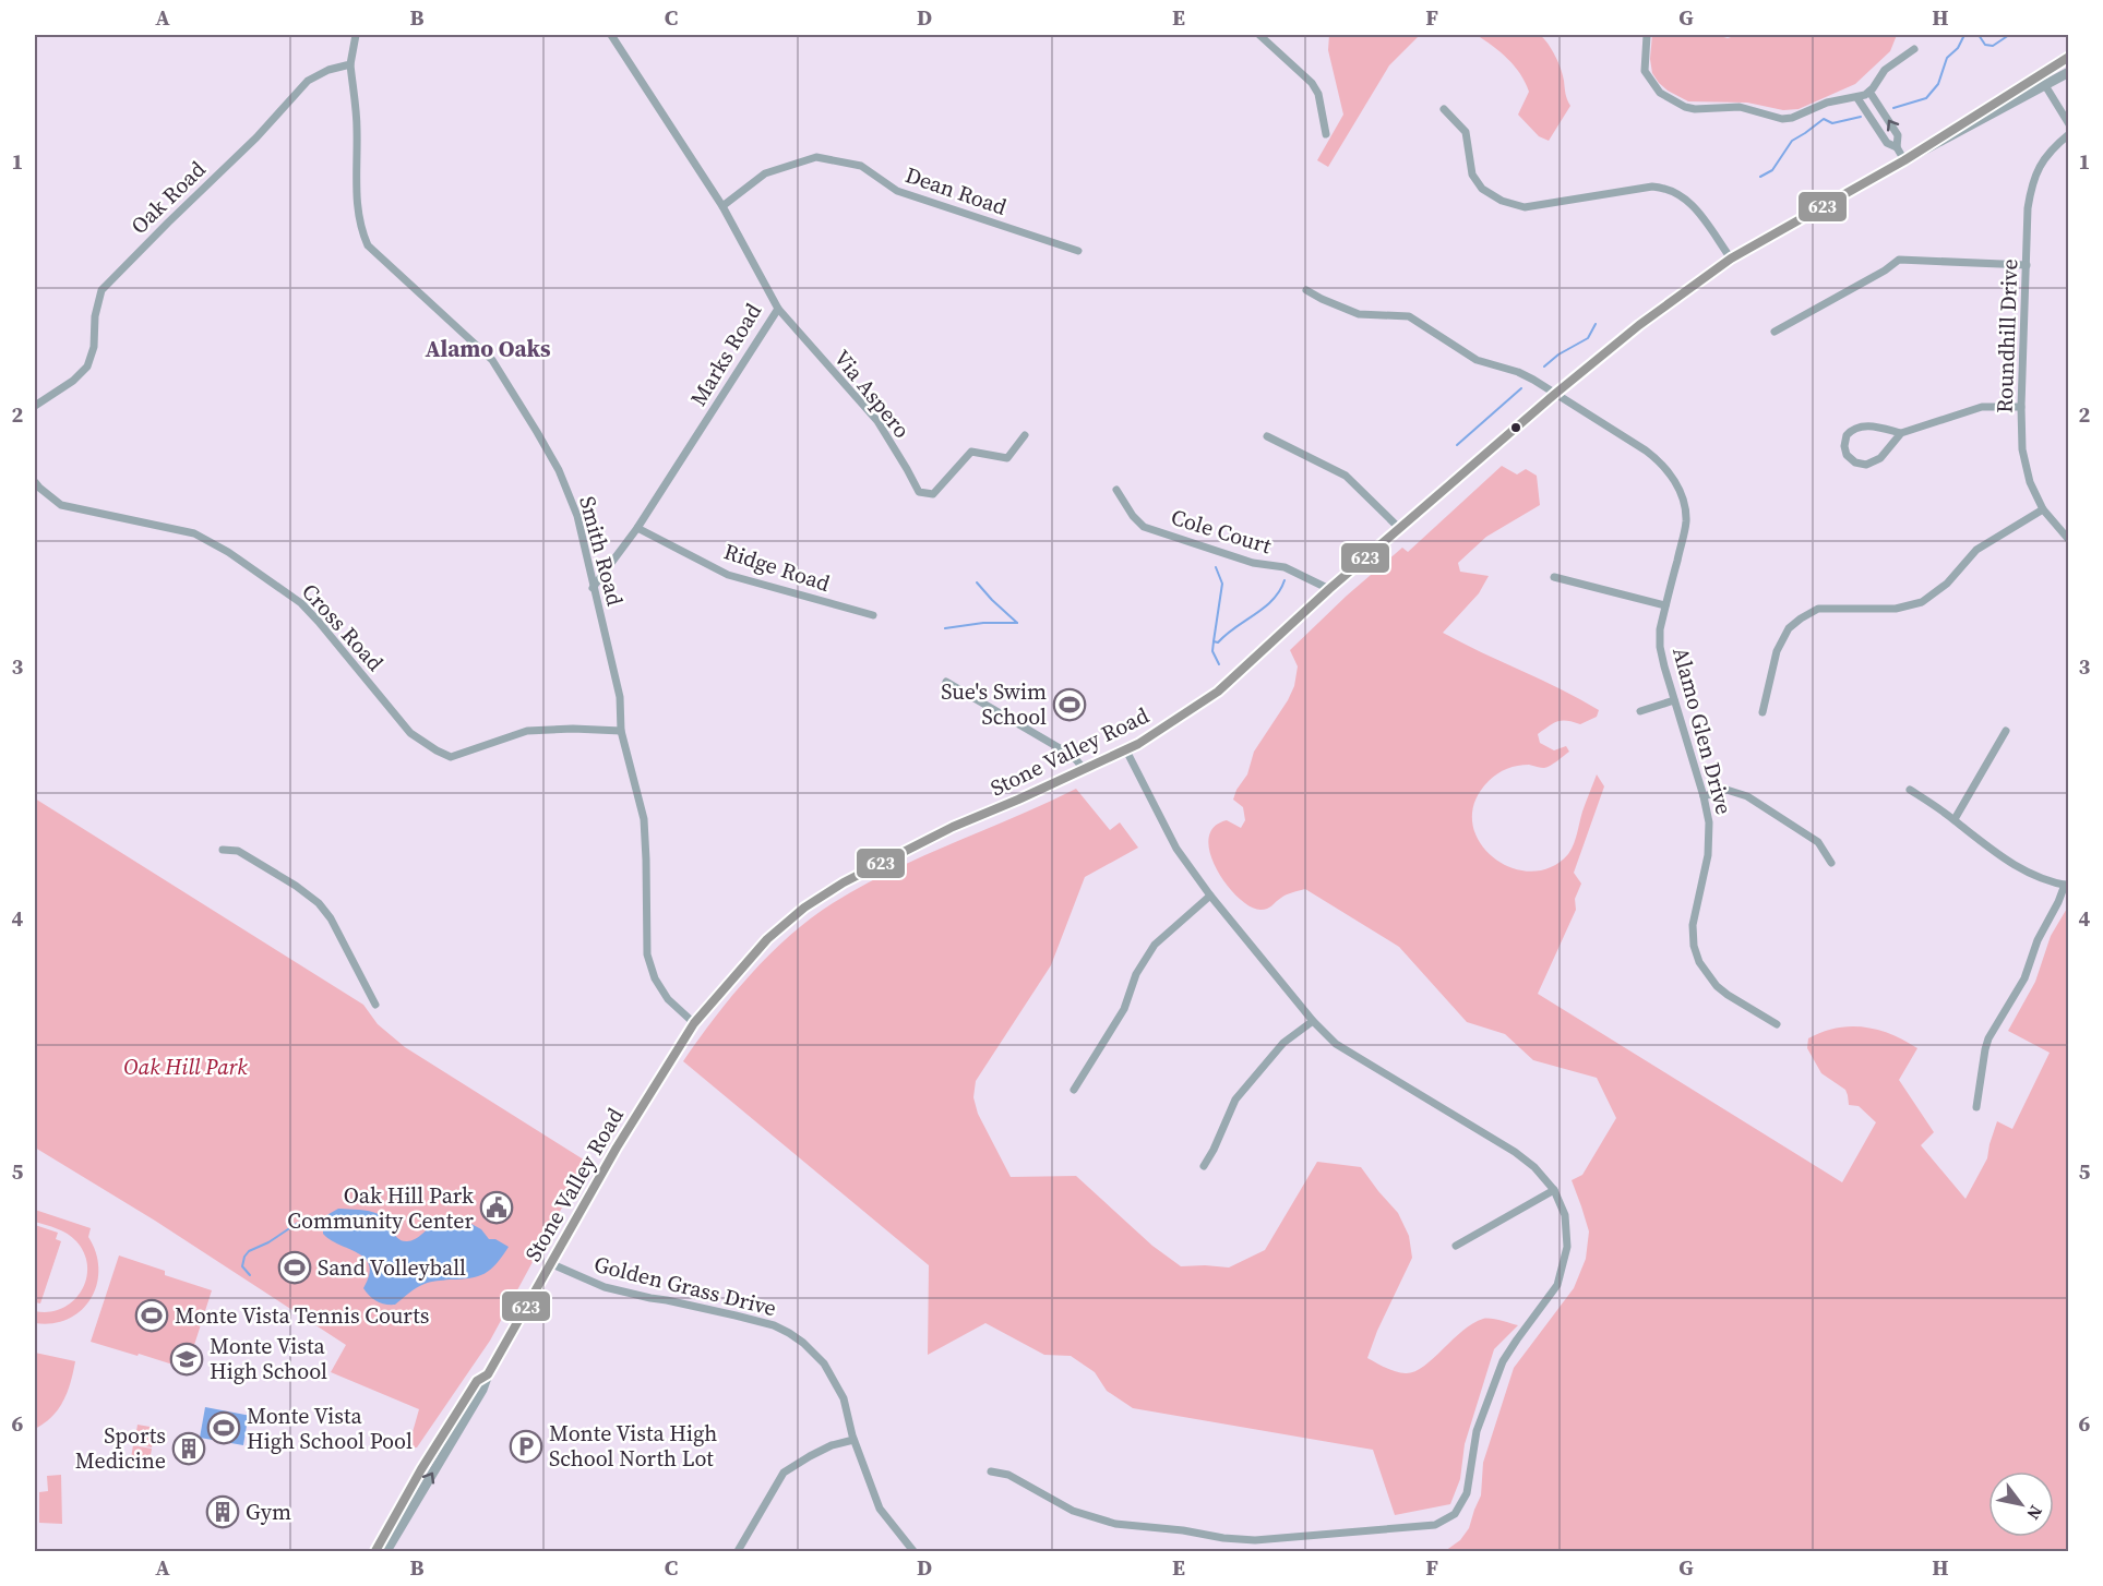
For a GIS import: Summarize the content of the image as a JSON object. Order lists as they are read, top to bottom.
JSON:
{
  "streets": {
    "street": [
      "Dean Road",
      "Oak Road",
      "Roundhill Drive",
      "Marks Road",
      "Via Aspero",
      "Cole Court",
      "Smith Road",
      "Ridge Road",
      "Cross Road",
      "Alamo Glen Drive",
      "Stone Valley Road",
      "Golden Grass Drive"
    ]
  },
  "crossings": [
    ["Dean Road", "Marks Road"],
    ["Oak Road", "Smith Road"],
    ["Marks Road", "Via Aspero"],
    ["Marks Road", "Smith Road"],
    ["Marks Road", "Ridge Road"],
    ["Cole Court", "Stone Valley Road"],
    ["Smith Road", "Cross Road"],
    ["Smith Road", "Stone Valley Road"],
    ["Alamo Glen Drive", "Stone Valley Road"],
    ["Stone Valley Road", "Golden Grass Drive"]
  ],
  "districts": ["Alamo Oaks"],
  "parks": ["Oak Hill Park"],
  "places": {
    "sports": [
      "Sue's Swim School",
      "Sand Volleyball",
      "Monte Vista Tennis Courts",
      "Monte Vista High School Pool"
    ],
    "public building": ["Oak Hill Park Community Center"],
    "school or university": ["Monte Vista High School"],
    "parking": ["Monte Vista High School North Lot"],
    "building": ["Sports Medicine", "Gym"]
  },
  "lines": ["transit line 623"],
  "north": "bottom right",
  "grid": {
    "columns": [
      "A",
      "B",
      "C",
      "D",
      "E",
      "F",
      "G",
      "H"
    ],
    "rows": [
      "1",
      "2",
      "3",
      "4",
      "5",
      "6"
    ]
  }
}
